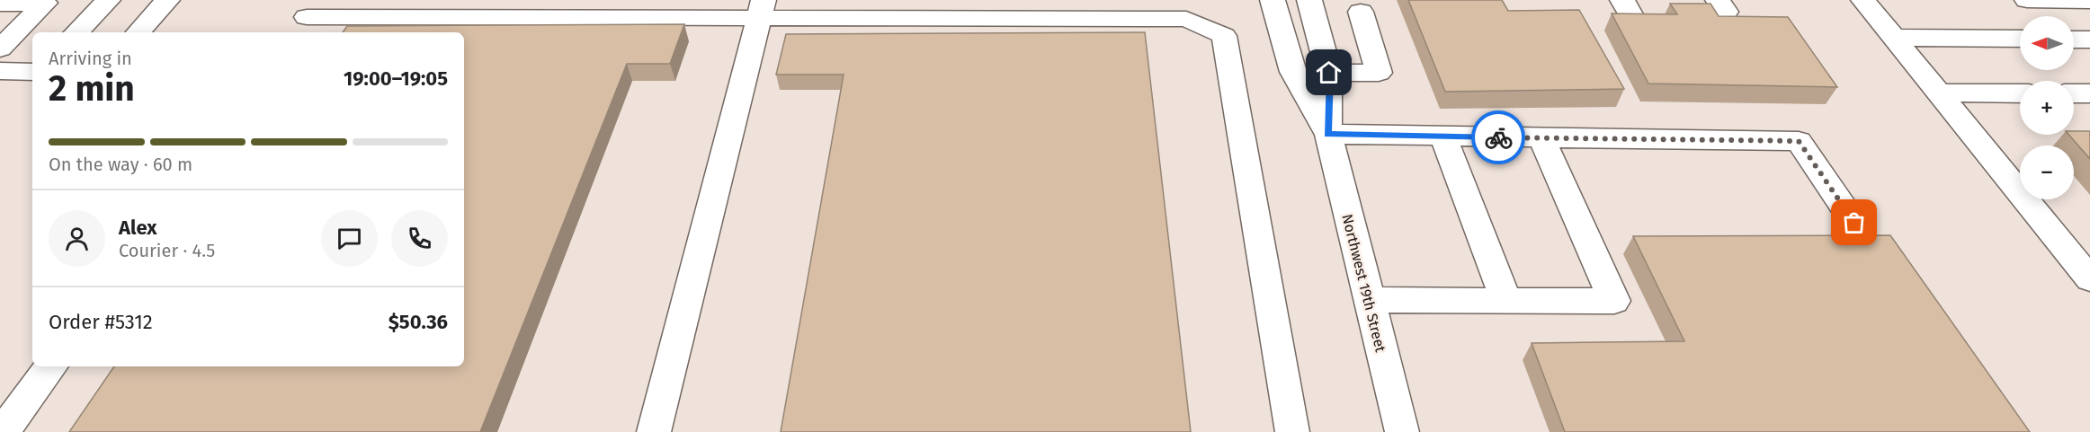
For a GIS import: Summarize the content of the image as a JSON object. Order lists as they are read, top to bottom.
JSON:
{
  "streets": {
    "lane": ["Northwest 19th Street"]
  },
  "north": "left",
  "page": {
    "map_buttons": ["+", "−"],
    "heading": ["2 min", "Arriving in", "19:00–19:05"],
    "panel": [
      "Alex",
      "Courier · 4.5",
      "Order #5312",
      "$50.36"
    ],
    "bar": "On the way · 60 m"
  }
}
